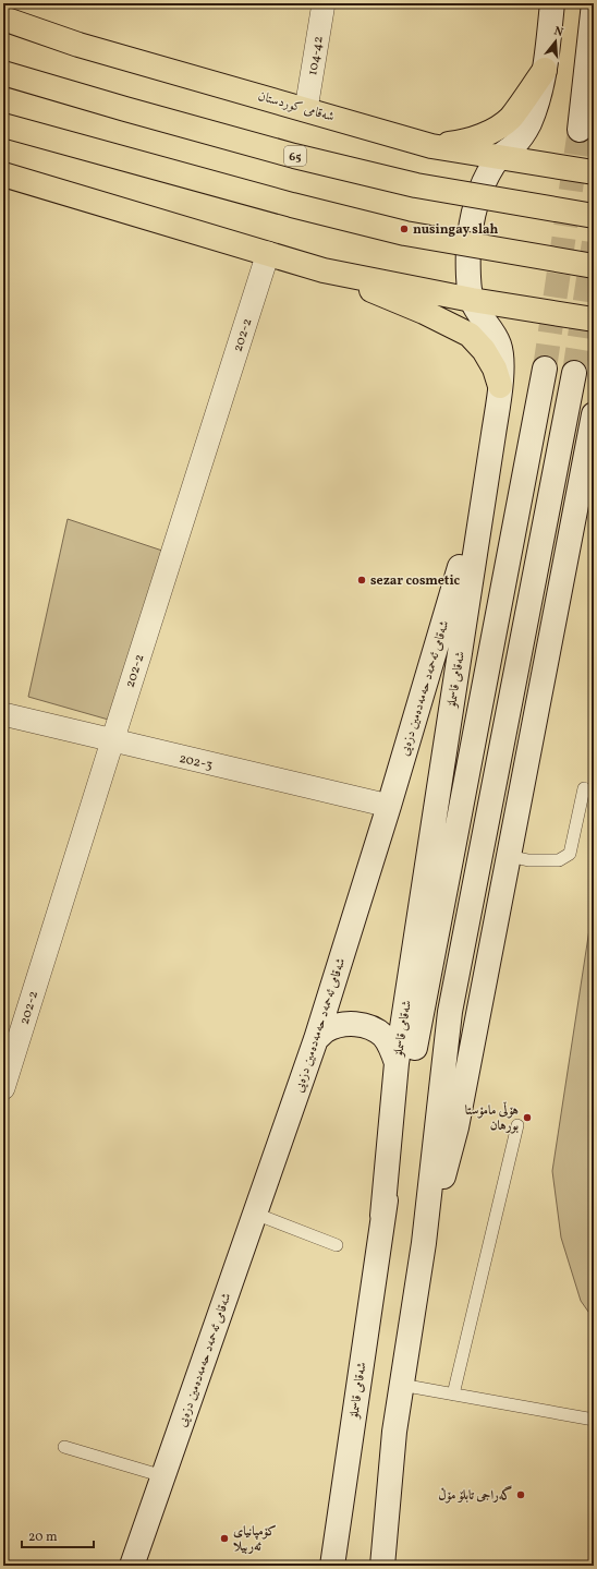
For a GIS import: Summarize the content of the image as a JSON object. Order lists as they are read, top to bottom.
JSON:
{
  "streets": {
    "highway": ["شەقامی کوردستان", "65"],
    "main road": ["شەقامی قاسملۆ", "شەقامی ئەحمەد حەمەدەمین دزەیی"],
    "street": ["104-42", "202-2", "202-3"]
  },
  "crossings": [
    ["104-42", "شەقامی کوردستان"],
    ["شەقامی کوردستان", "شەقامی قاسملۆ"],
    ["202-2", "202-3"],
    ["شەقامی قاسملۆ", "شەقامی ئەحمەد حەمەدەمین دزەیی"],
    ["شەقامی ئەحمەد حەمەدەمین دزەیی", "202-3"]
  ],
  "places": [
    "nusingay slah",
    "sezar cosmetic",
    "هۆڵی مامۆستا بورهان",
    "گەراجی تابلۆ مۆڵ",
    "کۆمپانیای ئەربیلا"
  ],
  "scale_bar": "20 m",
  "north": "top"
}
